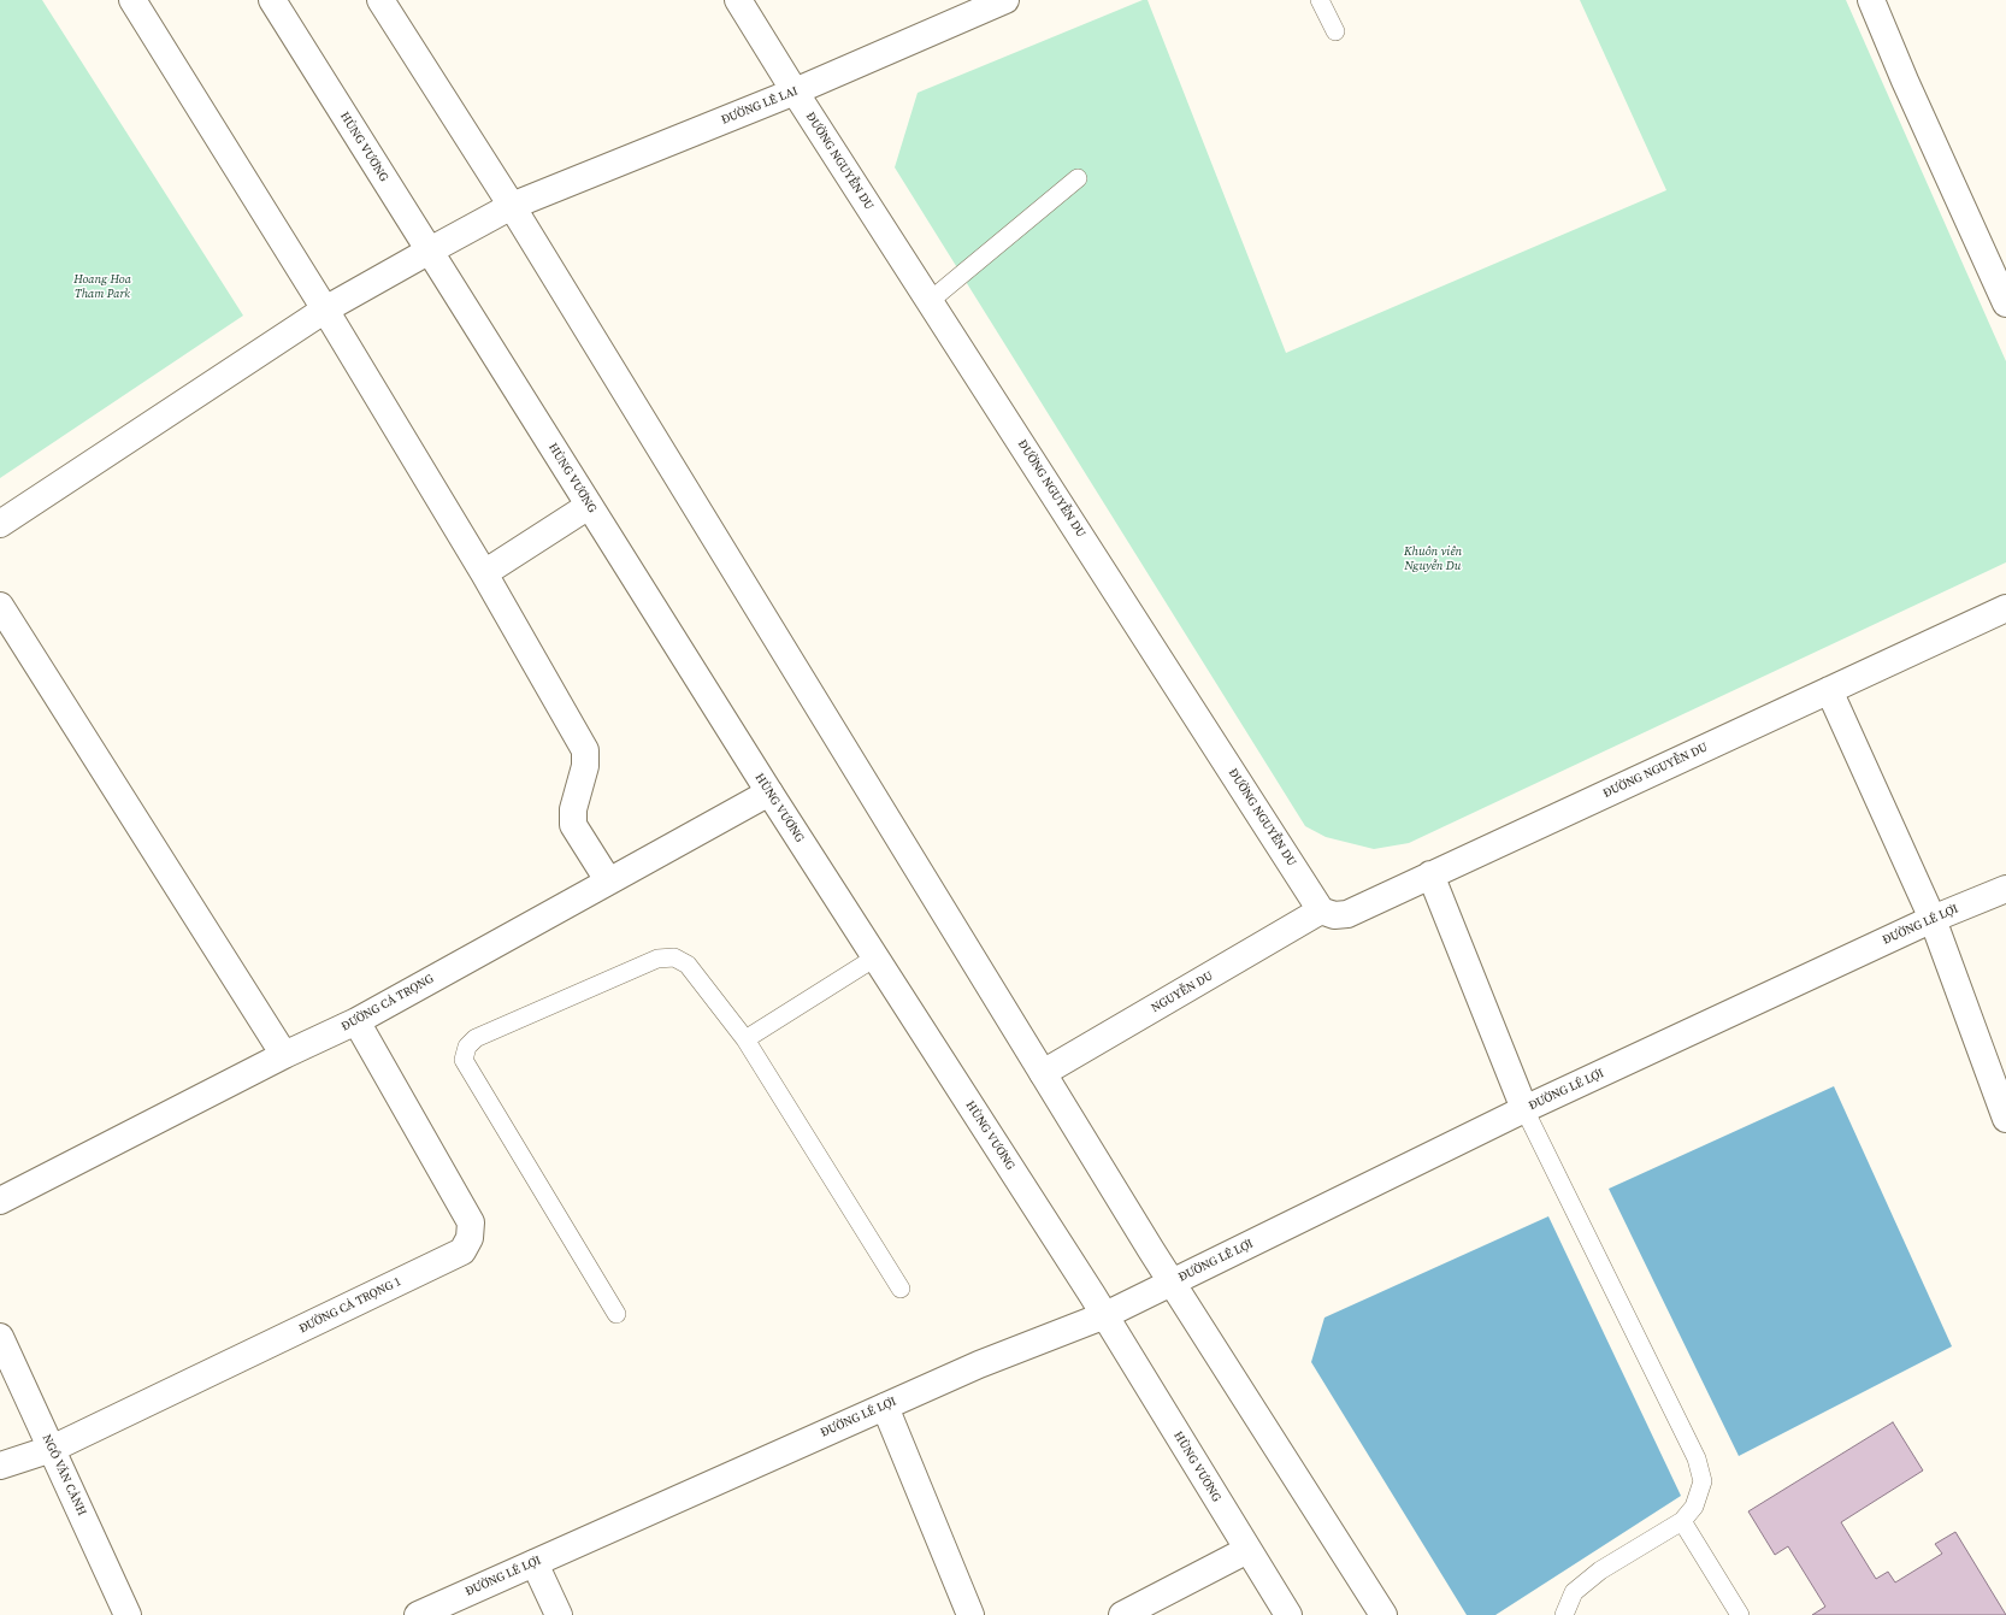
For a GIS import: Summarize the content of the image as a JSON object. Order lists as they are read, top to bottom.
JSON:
{
  "streets": {
    "street": [
      "ĐƯỜNG LÊ LAI",
      "HÙNG VƯƠNG",
      "ĐƯỜNG NGUYỄN DU",
      "ĐƯỜNG LÊ LỢI",
      "NGUYỄN DU",
      "ĐƯỜNG CẢ TRỌNG",
      "ĐƯỜNG CẢ TRỌNG 1",
      "NGÔ VĂN CẢNH"
    ]
  },
  "crossings": [
    ["ĐƯỜNG LÊ LAI", "HÙNG VƯƠNG"],
    ["ĐƯỜNG LÊ LAI", "ĐƯỜNG NGUYỄN DU"],
    ["HÙNG VƯƠNG", "ĐƯỜNG LÊ LỢI"],
    ["HÙNG VƯƠNG", "ĐƯỜNG CẢ TRỌNG"],
    ["ĐƯỜNG NGUYỄN DU", "NGUYỄN DU"],
    ["ĐƯỜNG CẢ TRỌNG", "ĐƯỜNG CẢ TRỌNG 1"],
    ["ĐƯỜNG CẢ TRỌNG 1", "NGÔ VĂN CẢNH"]
  ],
  "parks": ["Hoang Hoa Tham Park", "Khuôn viên Nguyễn Du"]
}
